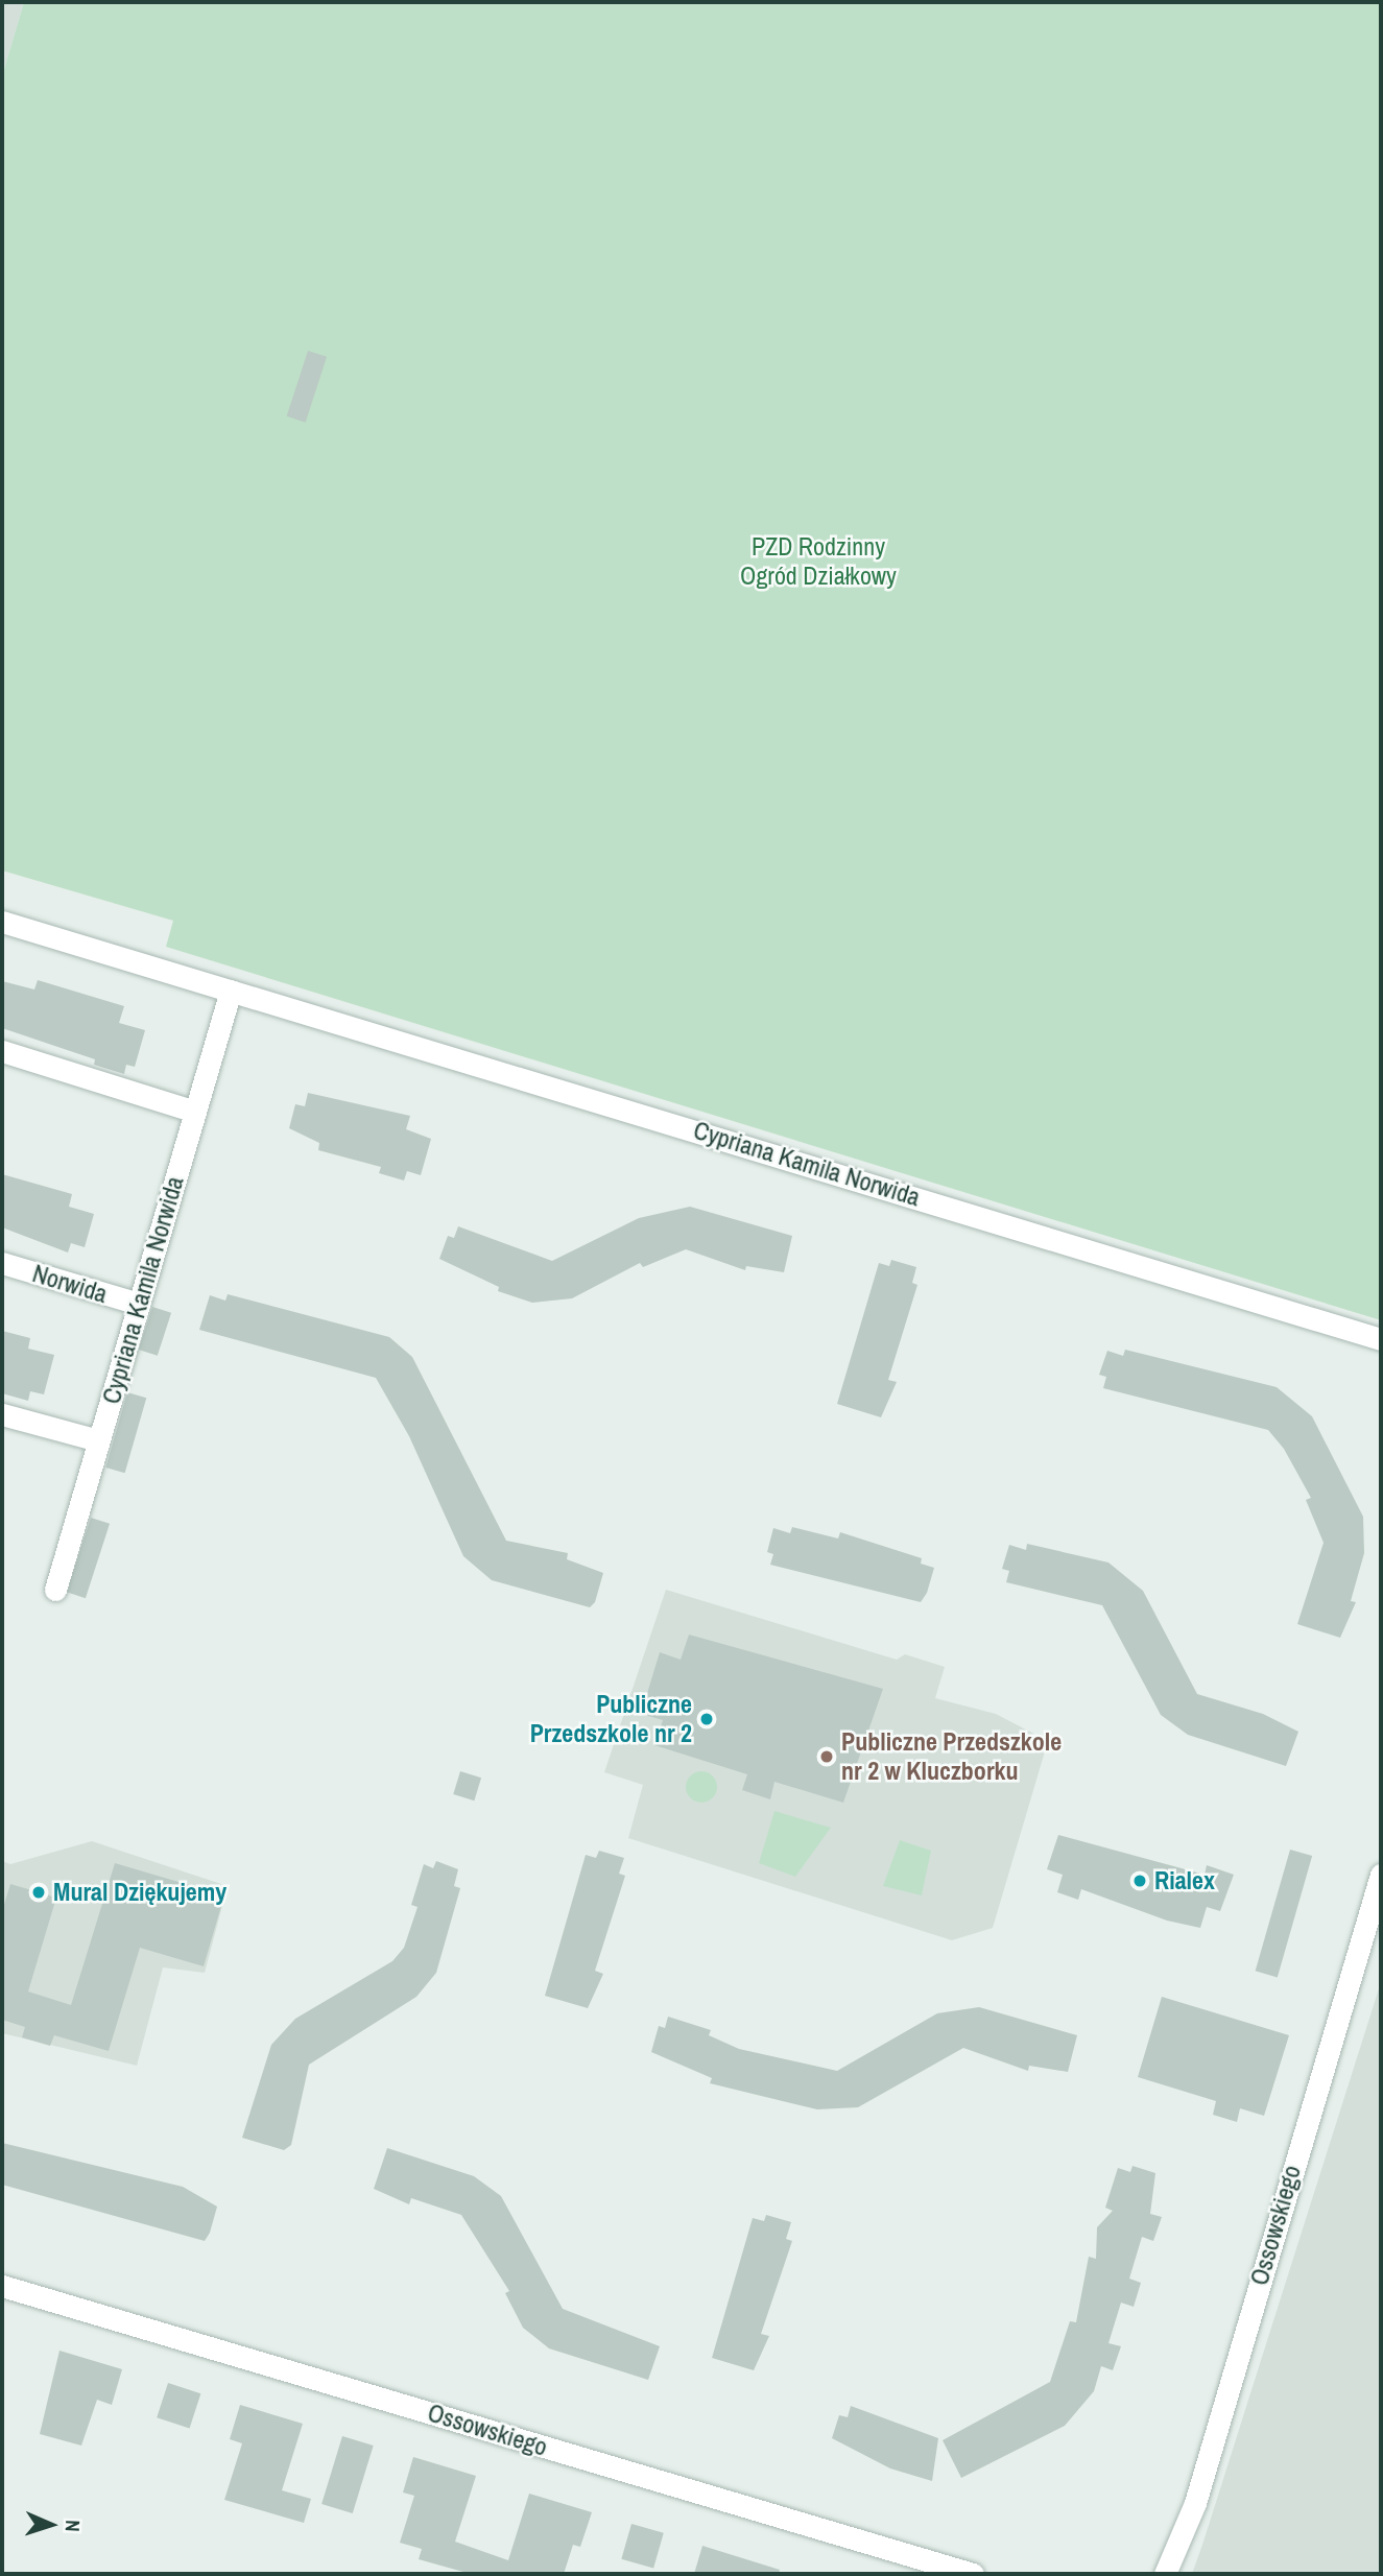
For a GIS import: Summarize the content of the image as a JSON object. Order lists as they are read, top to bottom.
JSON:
{
  "streets": {
    "street": ["Cypriana Kamila Norwida", "Norwida", "Ossowskiego"]
  },
  "crossings": [
    ["Cypriana Kamila Norwida", "Norwida"]
  ],
  "parks": ["PZD Rodzinny Ogród Działkowy"],
  "places": [
    "Publiczne Przedszkole nr 2",
    "Publiczne Przedszkole nr 2 w Kluczborku",
    "Rialex",
    "Mural Dziękujemy"
  ],
  "north": "right"
}
